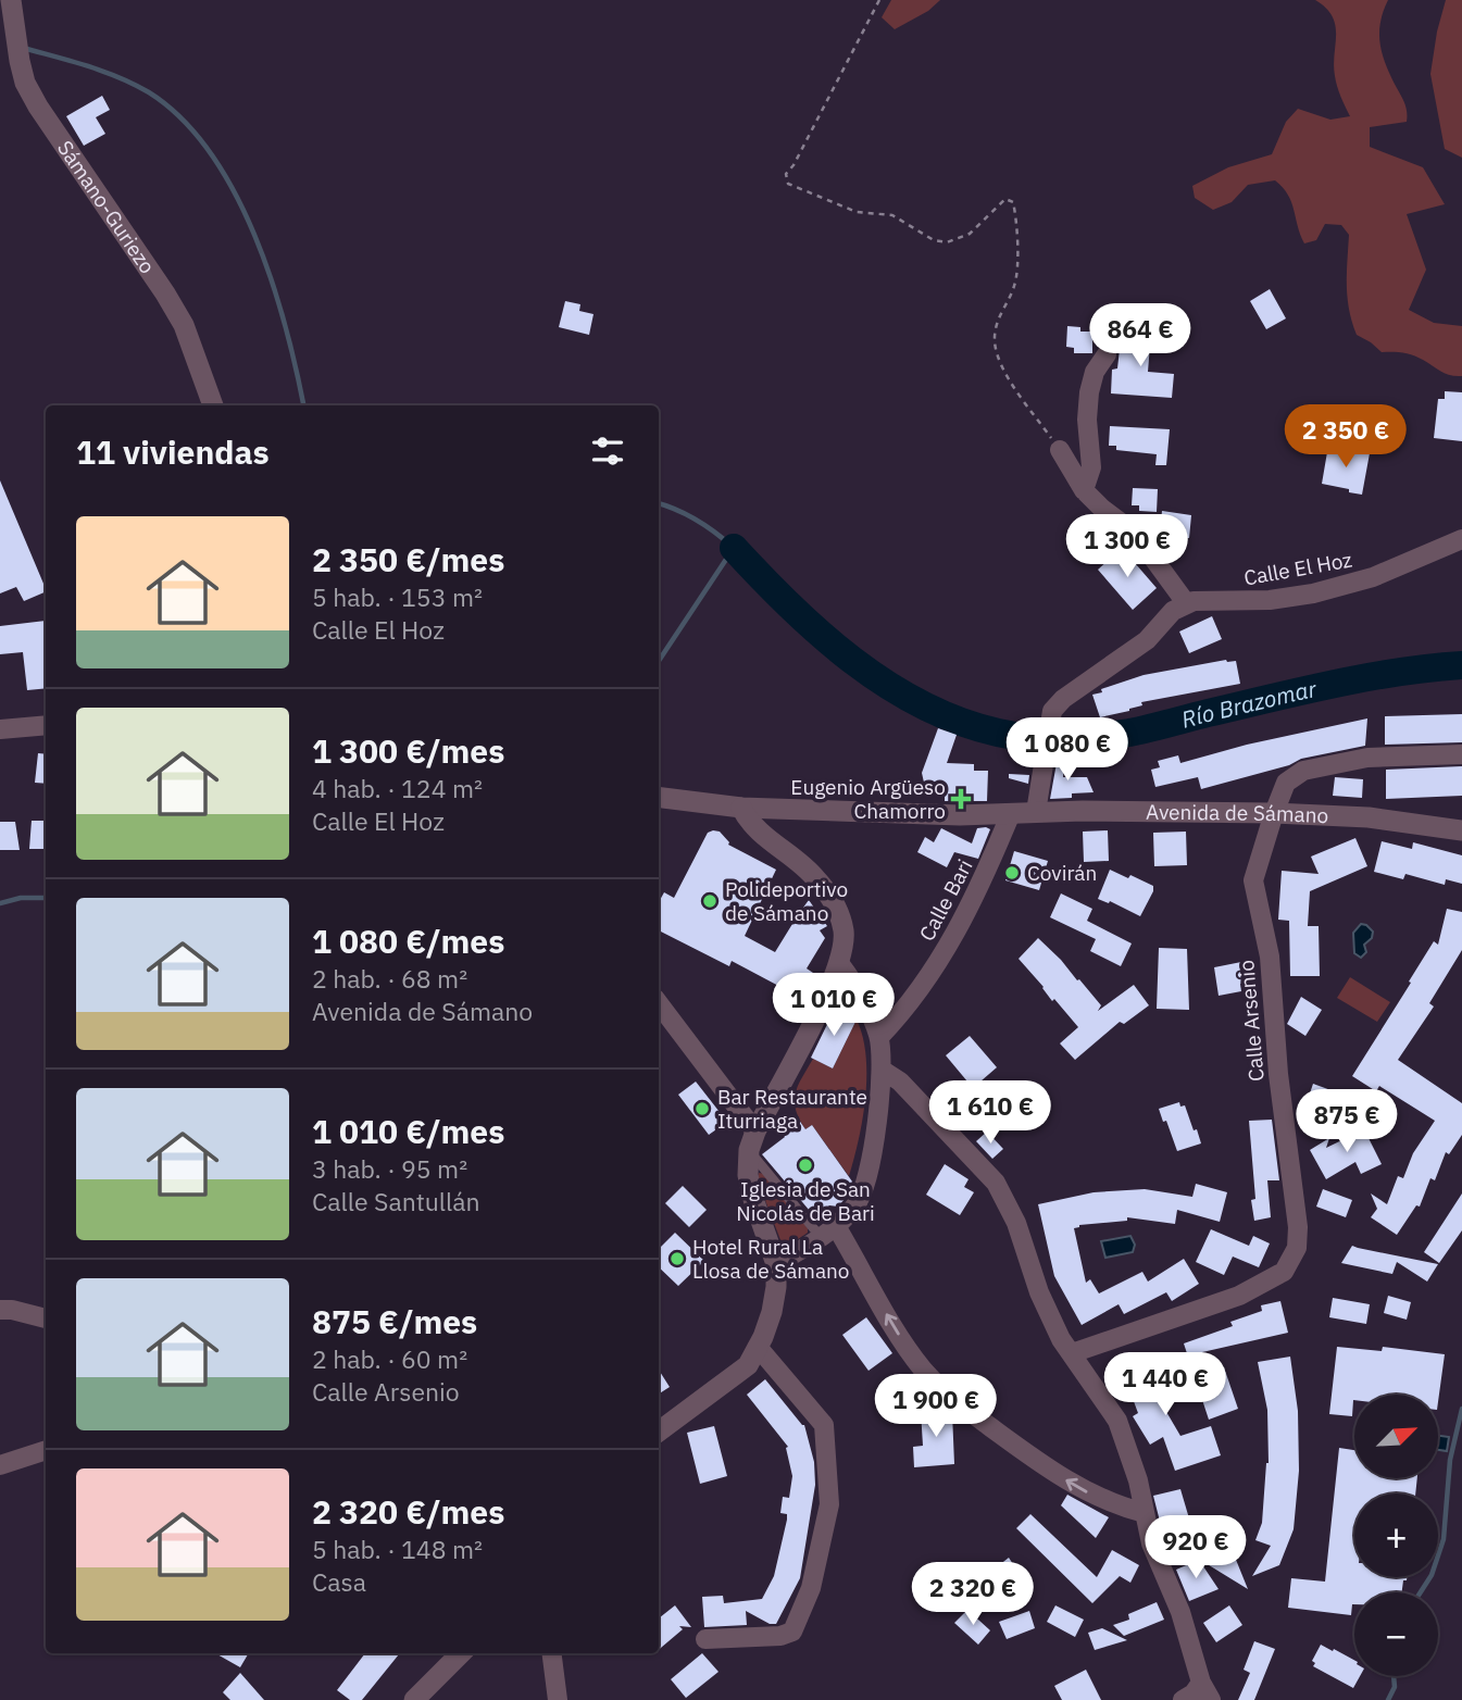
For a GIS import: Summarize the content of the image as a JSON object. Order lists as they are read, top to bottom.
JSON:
{
  "streets": {
    "street": [
      "Sámano-Guriezo",
      "Calle El Hoz",
      "Avenida de Sámano",
      "Calle Bari",
      "Calle Arsenio"
    ]
  },
  "crossings": [
    ["Avenida de Sámano", "Calle Bari"],
    ["Avenida de Sámano", "Calle Arsenio"]
  ],
  "water": ["Río Brazomar"],
  "places": {
    "health": ["Eugenio Argüeso Chamorro"],
    "other": [
      "Covirán",
      "Polideportivo de Sámano",
      "Bar Restaurante Iturriaga",
      "Iglesia de San Nicolás de Bari",
      "Hotel Rural La Llosa de Sámano"
    ]
  },
  "north": "top right",
  "page": {
    "price": [
      "864 €",
      "2 350 €",
      "1 300 €",
      "1 080 €",
      "1 010 €",
      "1 610 €",
      "875 €",
      "1 440 €",
      "1 900 €",
      "920 €",
      "2 320 €"
    ],
    "heading": "11 viviendas",
    "list": [
      {
        "name": "2 350 €/mes",
        "note": "5 hab. · 153 m² · Calle El Hoz"
      },
      {
        "name": "1 300 €/mes",
        "note": "4 hab. · 124 m² · Calle El Hoz"
      },
      {
        "name": "1 080 €/mes",
        "note": "2 hab. · 68 m² · Avenida de Sámano"
      },
      {
        "name": "1 010 €/mes",
        "note": "3 hab. · 95 m² · Calle Santullán"
      },
      {
        "name": "875 €/mes",
        "note": "2 hab. · 60 m² · Calle Arsenio"
      },
      {
        "name": "2 320 €/mes",
        "note": "5 hab. · 148 m² · Casa"
      }
    ],
    "map_buttons": ["+", "−"]
  }
}
